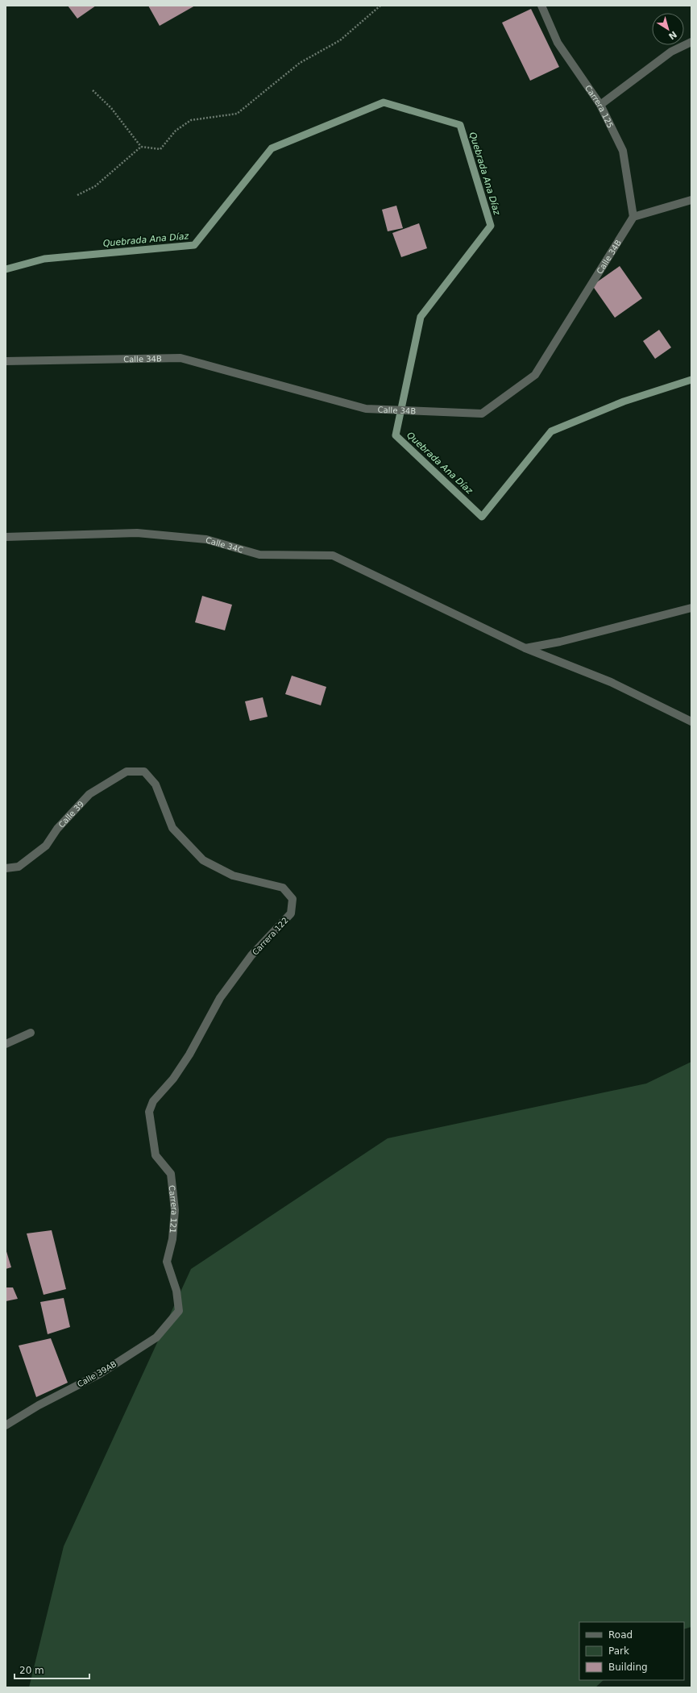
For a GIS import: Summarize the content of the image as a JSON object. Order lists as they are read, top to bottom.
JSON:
{
  "streets": {
    "street": [
      "Carrera 125",
      "Calle 34B",
      "Calle 34C",
      "Calle 39",
      "Carrera 122",
      "Carrera 121",
      "Calle 39AB"
    ]
  },
  "crossings": [
    ["Carrera 125", "Calle 34B"],
    ["Calle 39", "Carrera 122"],
    ["Carrera 122", "Carrera 121"],
    ["Carrera 121", "Calle 39AB"]
  ],
  "water": ["Quebrada Ana Díaz"],
  "legend": ["Road", "Park", "Building"],
  "scale_bar": "20 m",
  "north": "bottom right"
}
